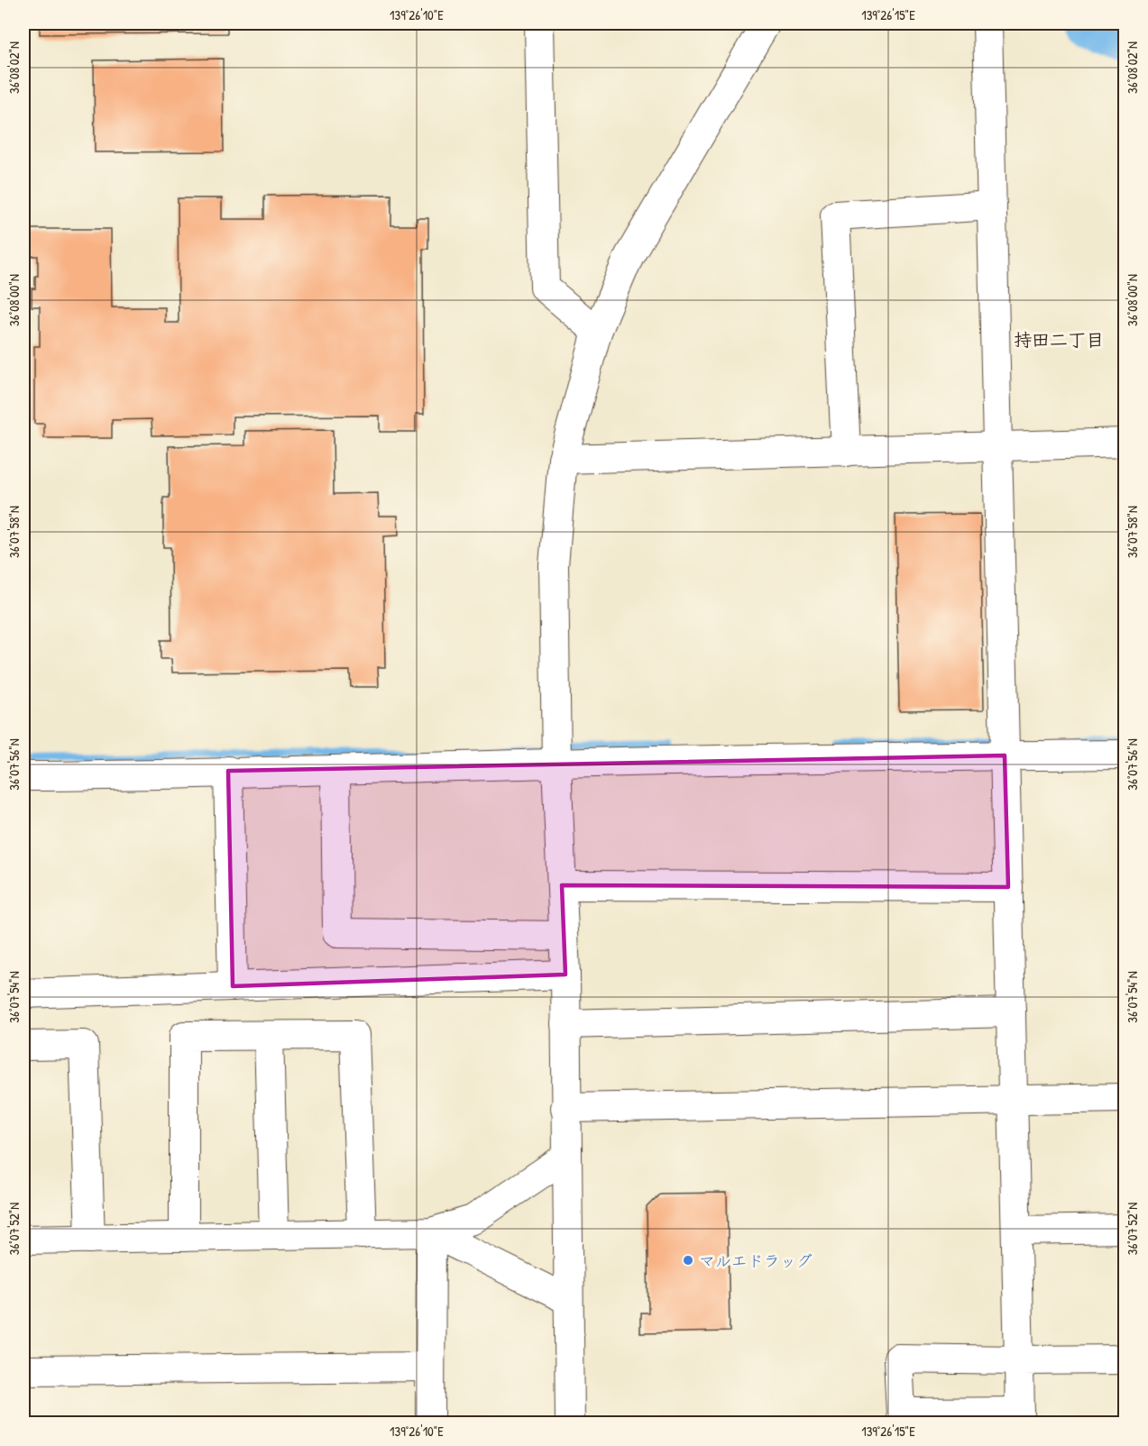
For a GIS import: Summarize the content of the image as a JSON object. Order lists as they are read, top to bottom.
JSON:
{
  "districts": ["持田二丁目"],
  "places": ["マルエドラッグ"],
  "coordinates": [
    "139°26'10\"E",
    "139°26'15\"E",
    "36°08'02\"N",
    "36°08'00\"N",
    "36°07'58\"N",
    "36°07'56\"N",
    "36°07'54\"N",
    "36°07'52\"N"
  ]
}
